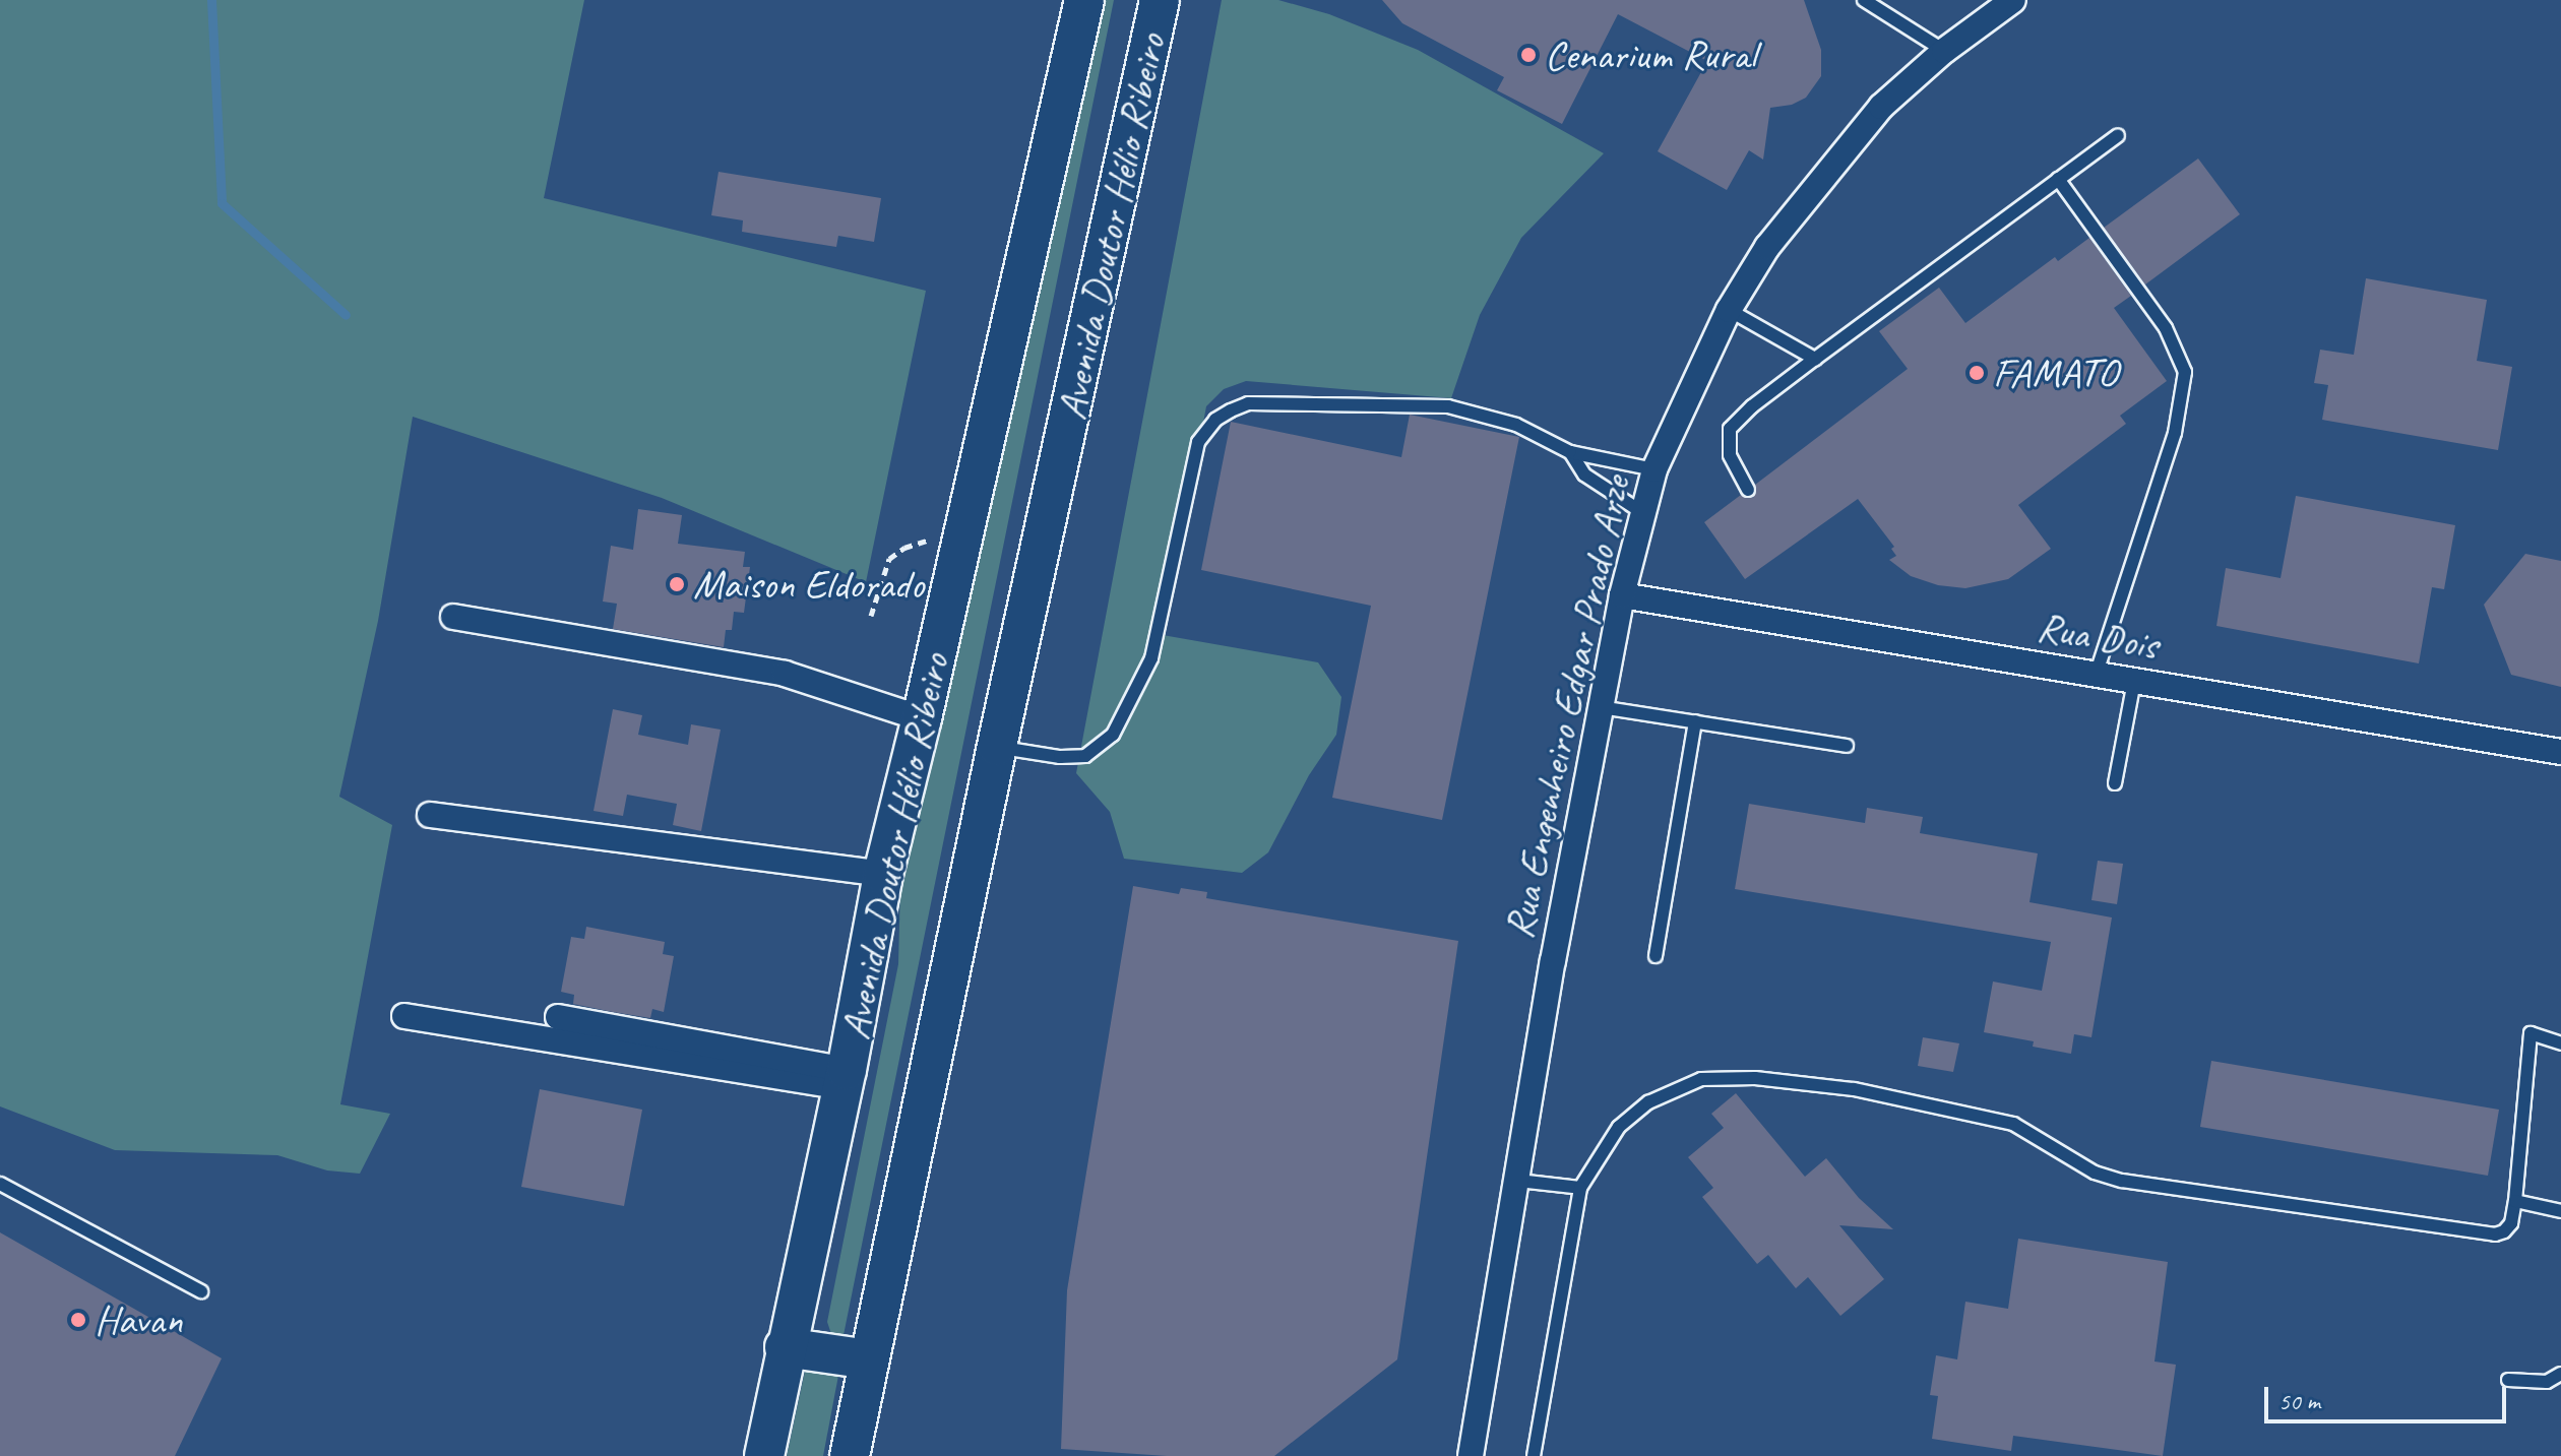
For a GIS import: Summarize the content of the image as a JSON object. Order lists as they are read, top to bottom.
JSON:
{
  "streets": {
    "main road": ["Avenida Doutor Hélio Ribeiro"],
    "street": ["Rua Dois", "Rua Engenheiro Edgar Prado Arze"]
  },
  "crossings": [
    ["Rua Dois", "Rua Engenheiro Edgar Prado Arze"]
  ],
  "places": [
    "Cenarium Rural",
    "FAMATO",
    "Maison Eldorado",
    "Havan"
  ],
  "scale_bar": "50 m"
}
